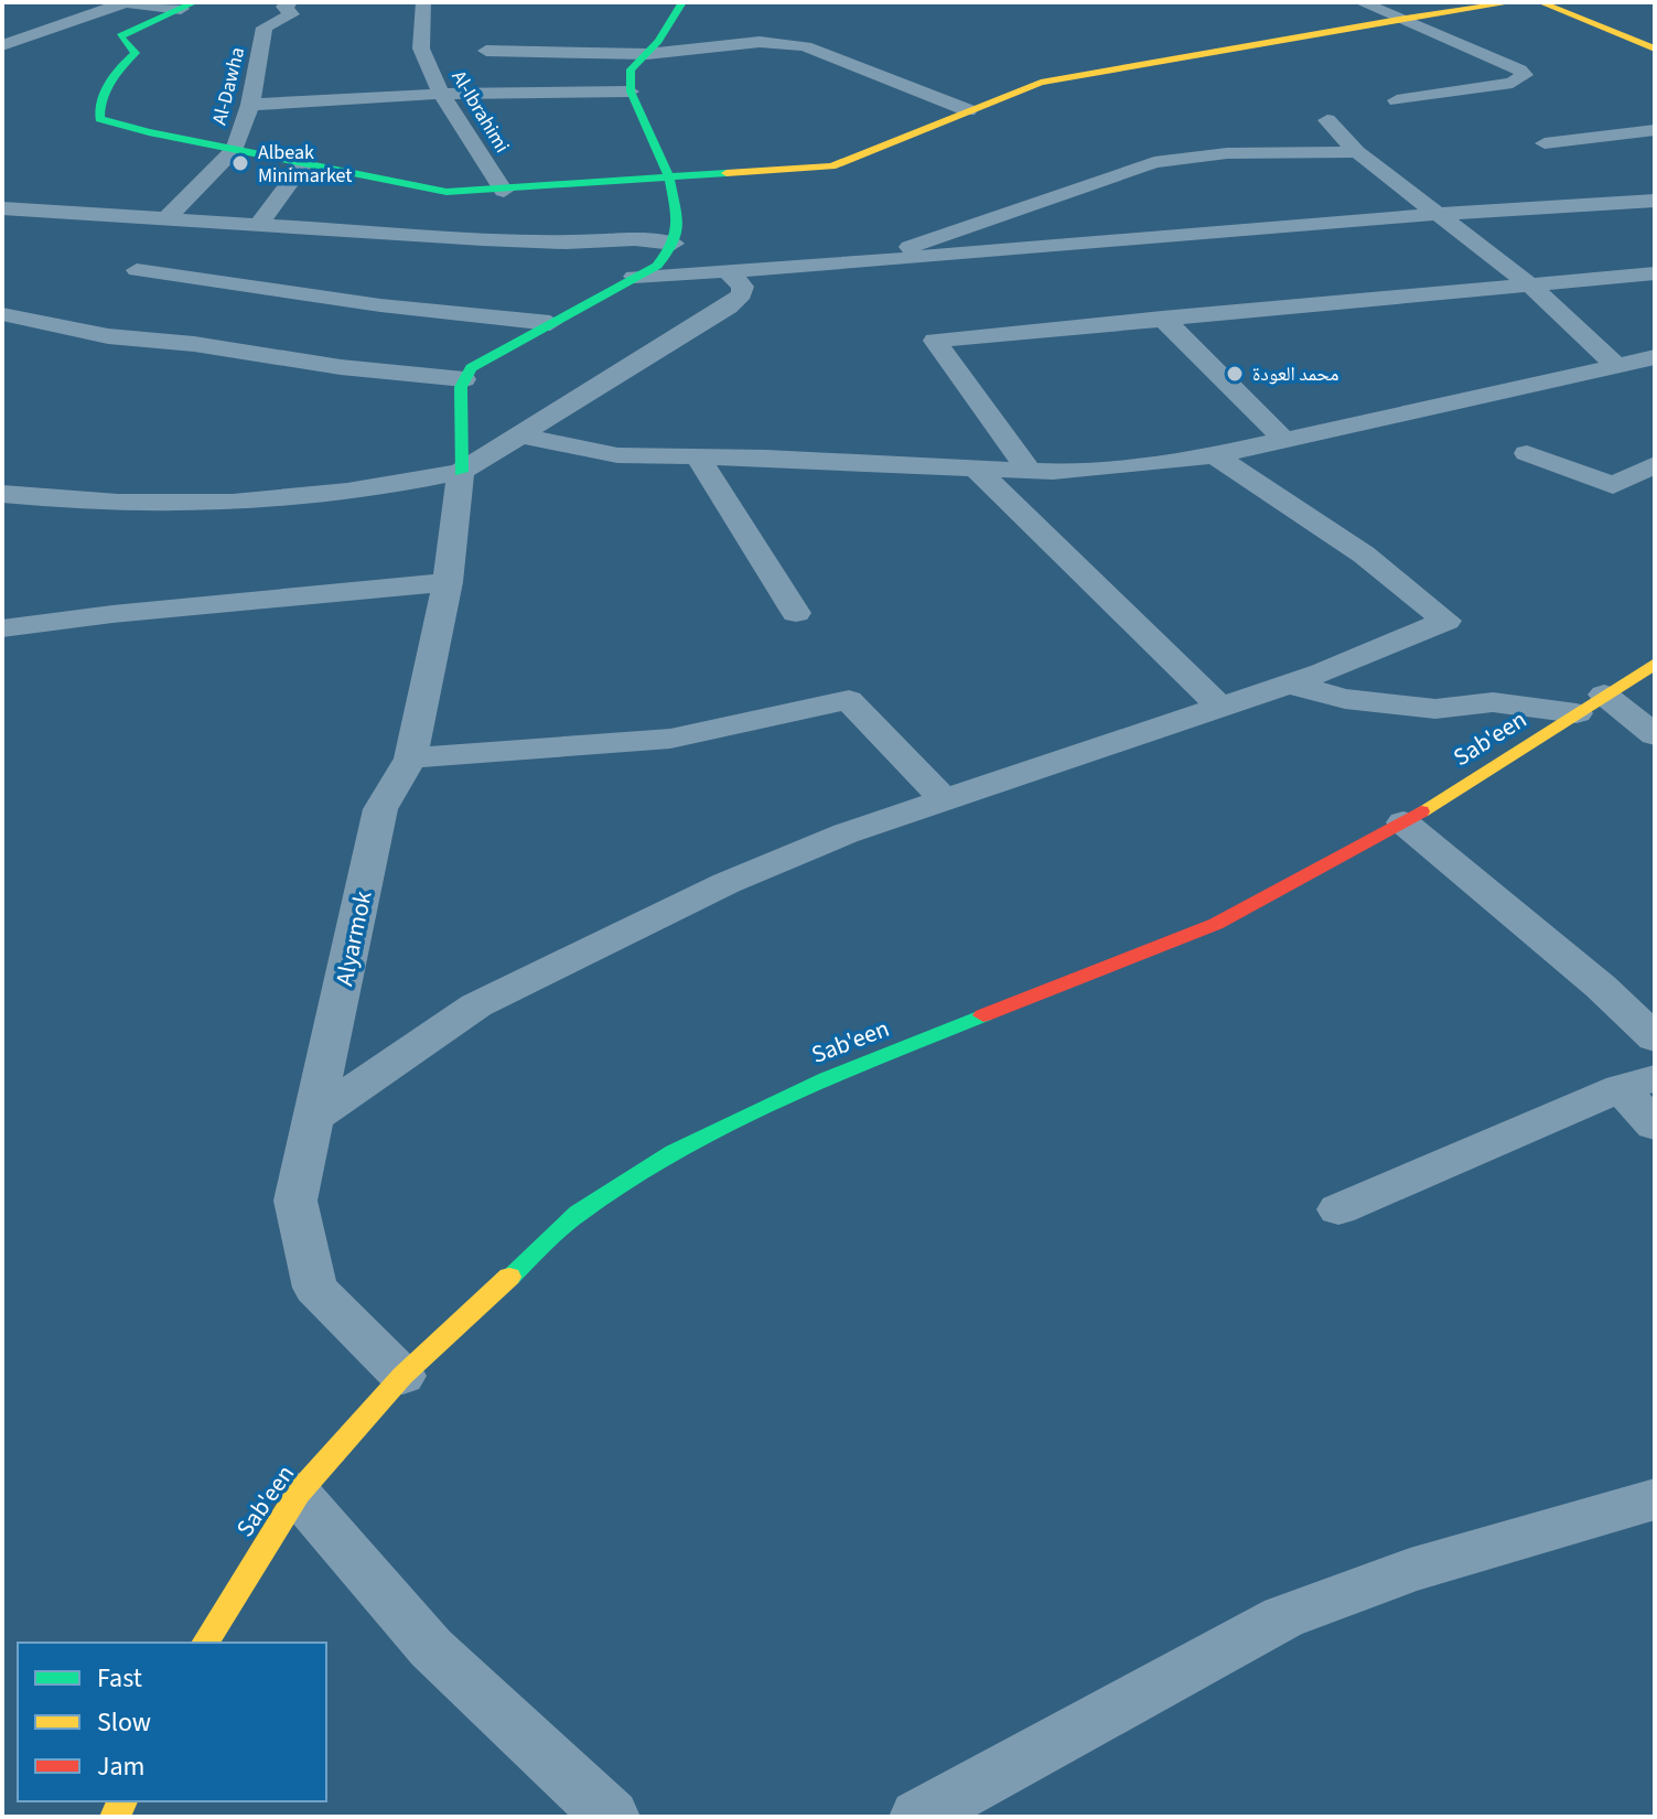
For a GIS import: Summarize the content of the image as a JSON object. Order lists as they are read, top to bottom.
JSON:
{
  "streets": {
    "street": [
      "Al-Dawha",
      "Al-Ibrahimi",
      "Sab'een",
      "Alyarmok"
    ]
  },
  "crossings": [
    ["Sab'een", "Alyarmok"]
  ],
  "places": ["Albeak Minimarket", "محمد العودة"],
  "legend": ["Fast", "Slow", "Jam"]
}
